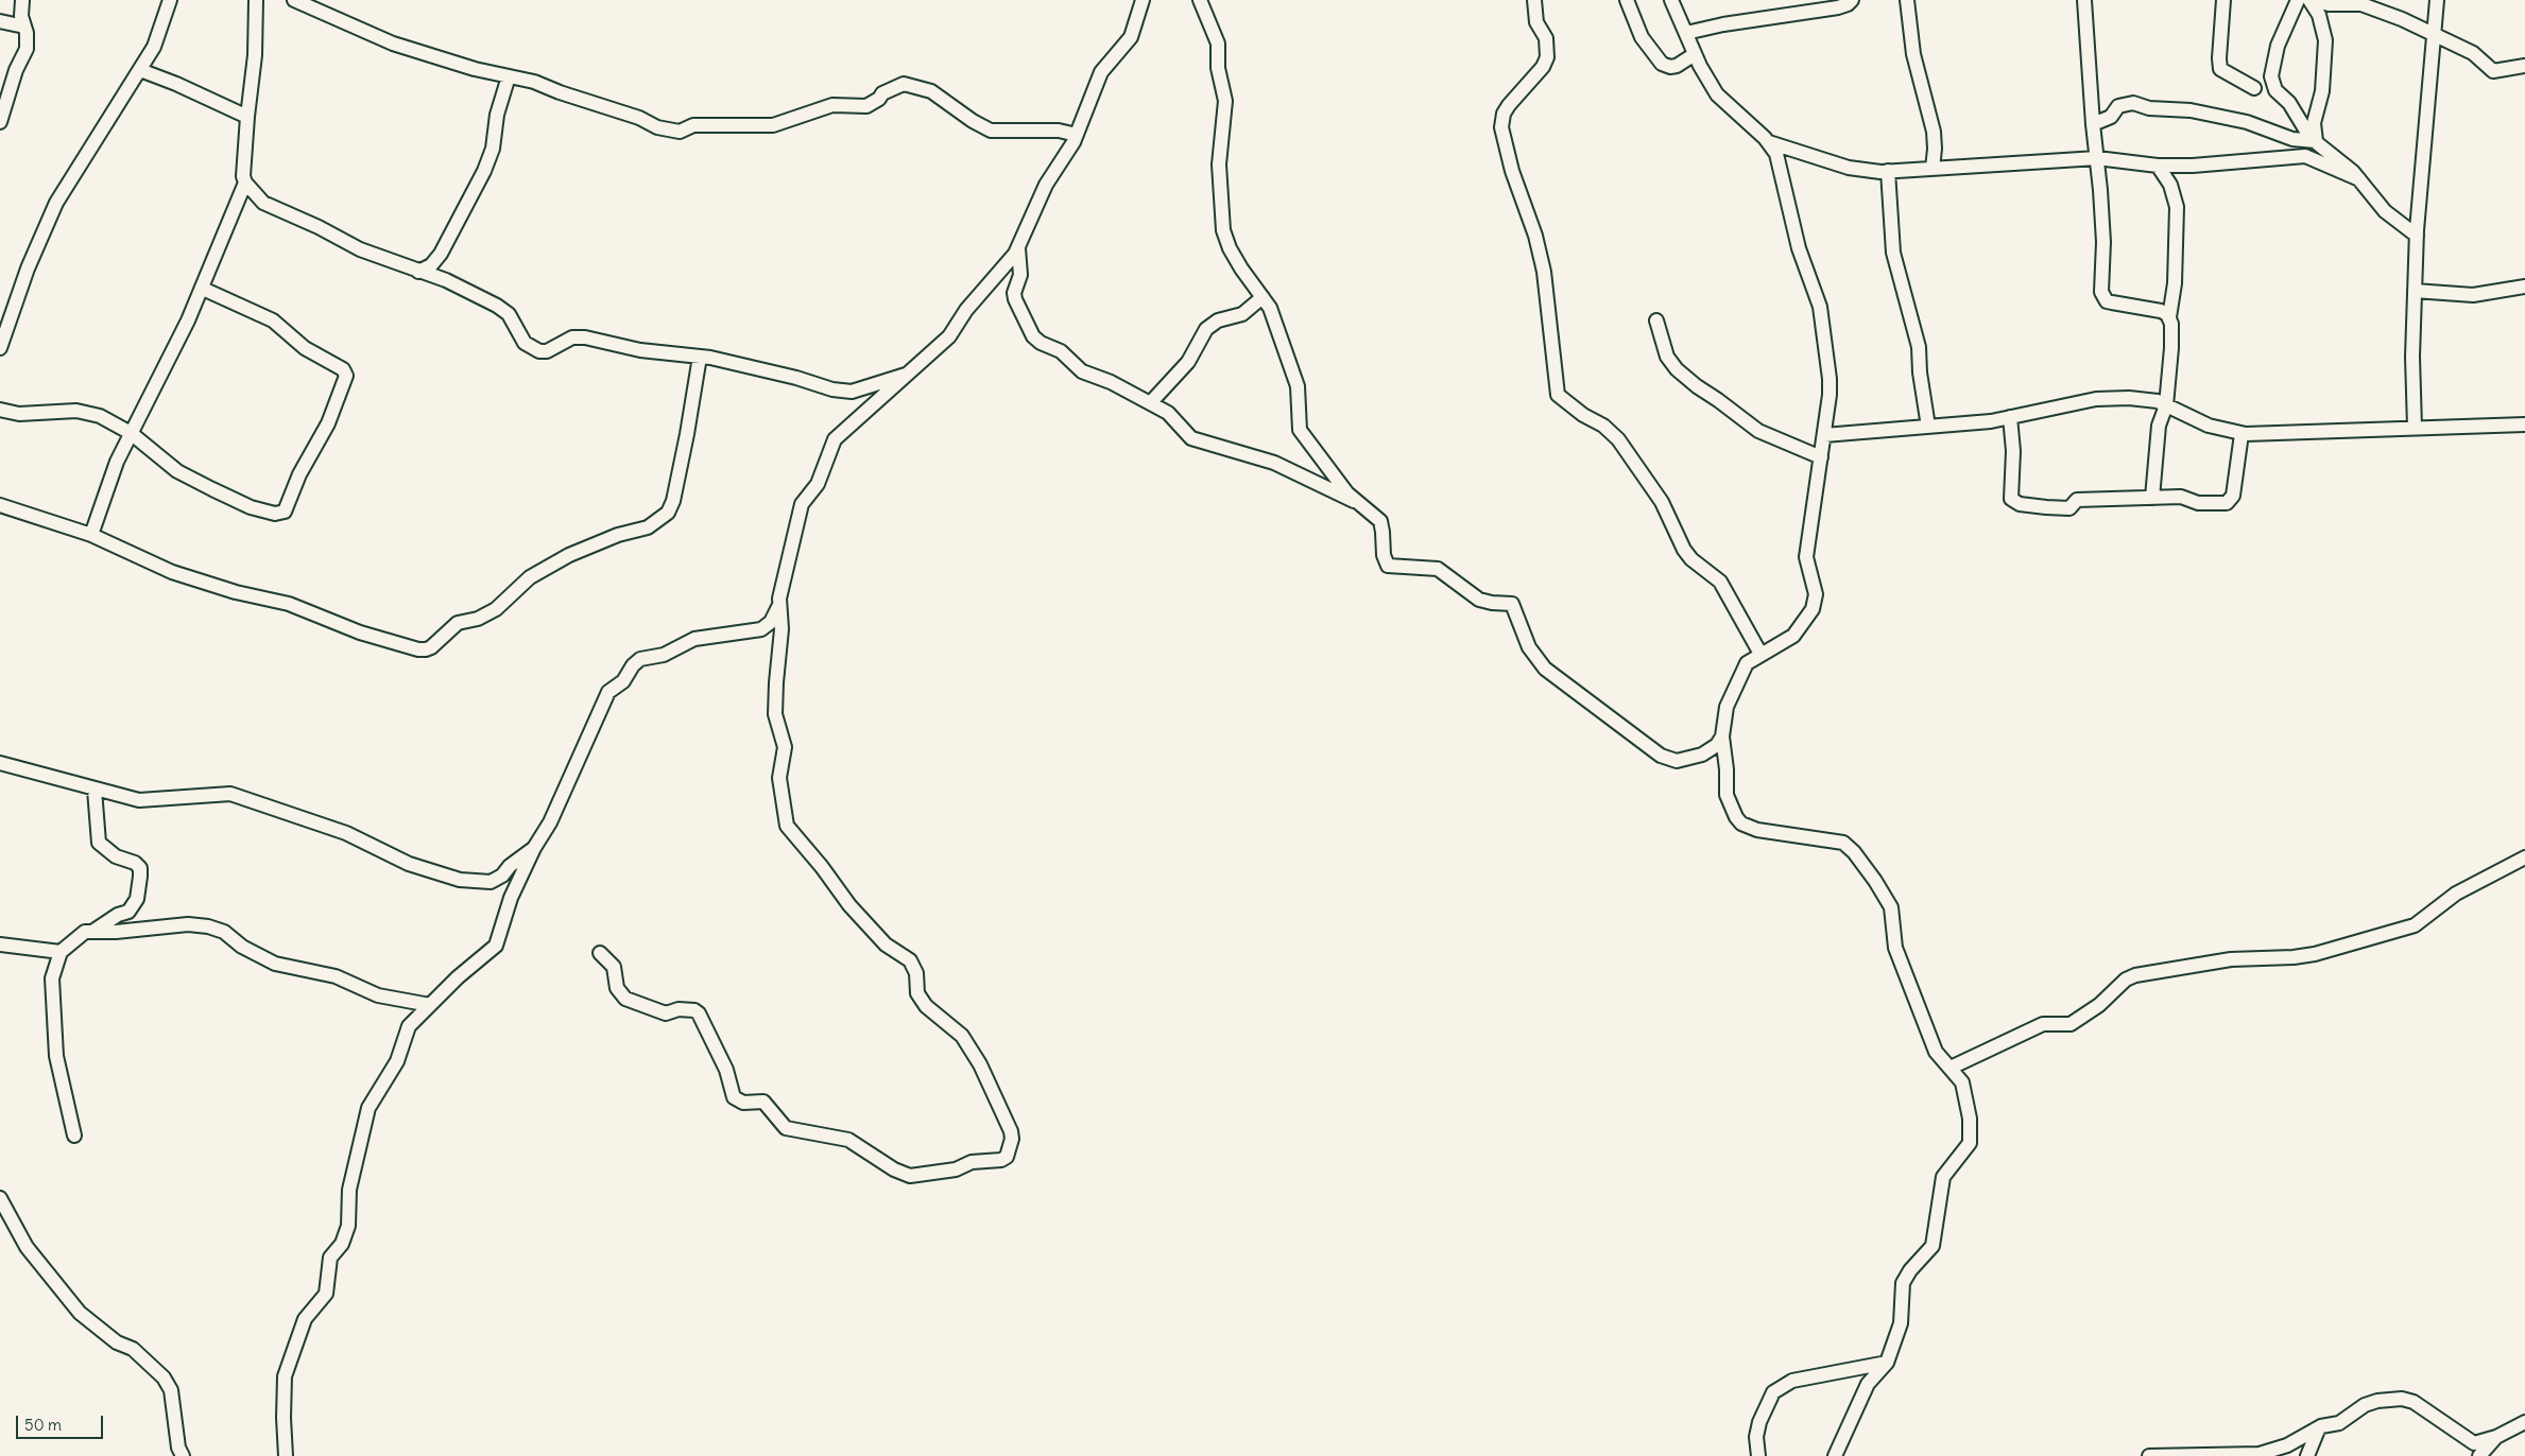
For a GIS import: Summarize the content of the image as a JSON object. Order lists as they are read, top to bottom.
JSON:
{
  "scale_bar": "50 m"
}
